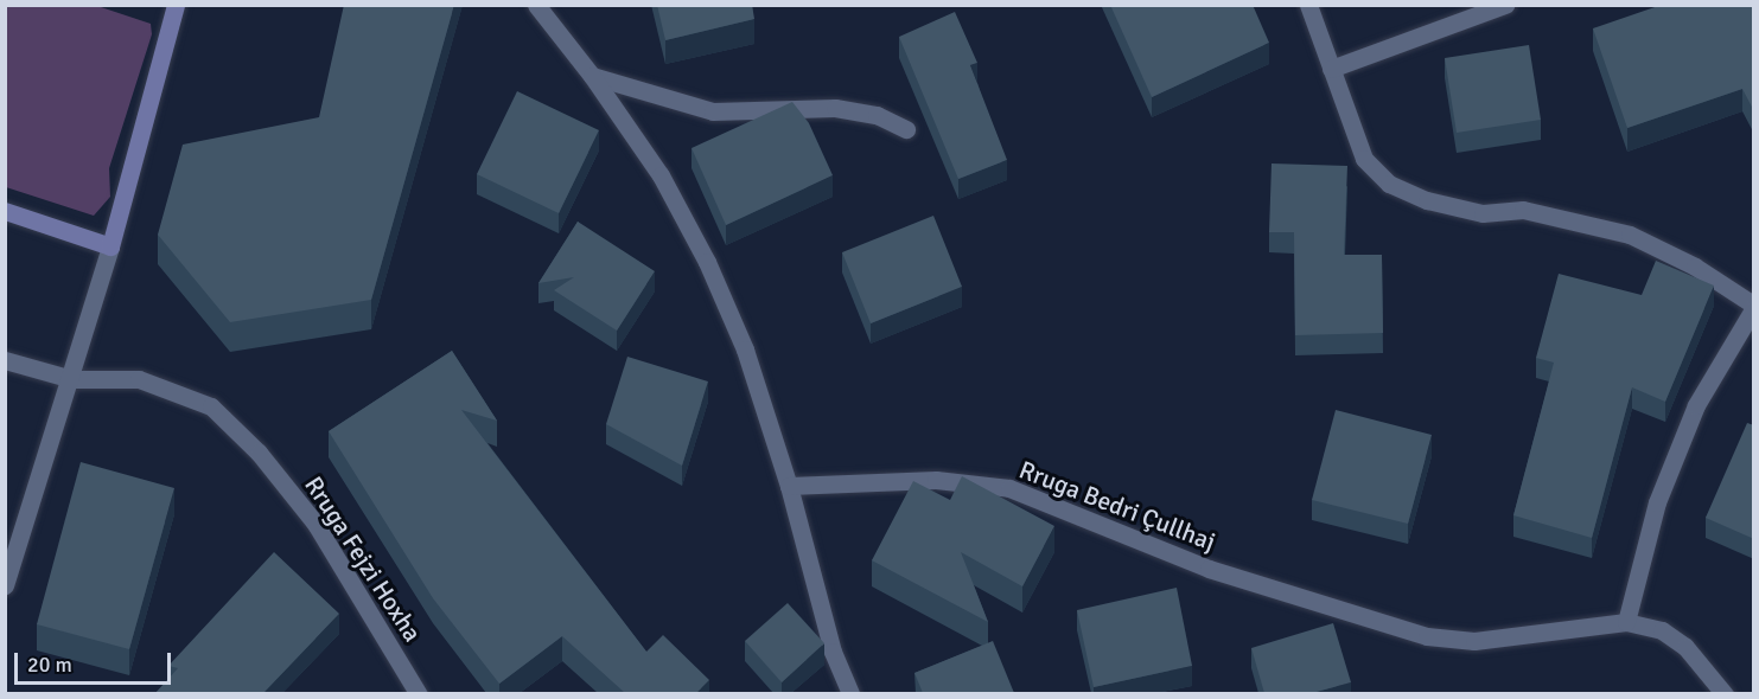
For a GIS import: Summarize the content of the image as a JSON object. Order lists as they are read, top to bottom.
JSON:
{
  "streets": {
    "street": ["Rruga Bedri Çullhaj", "Rruga Fejzi Hoxha"]
  },
  "scale_bar": "20 m"
}
